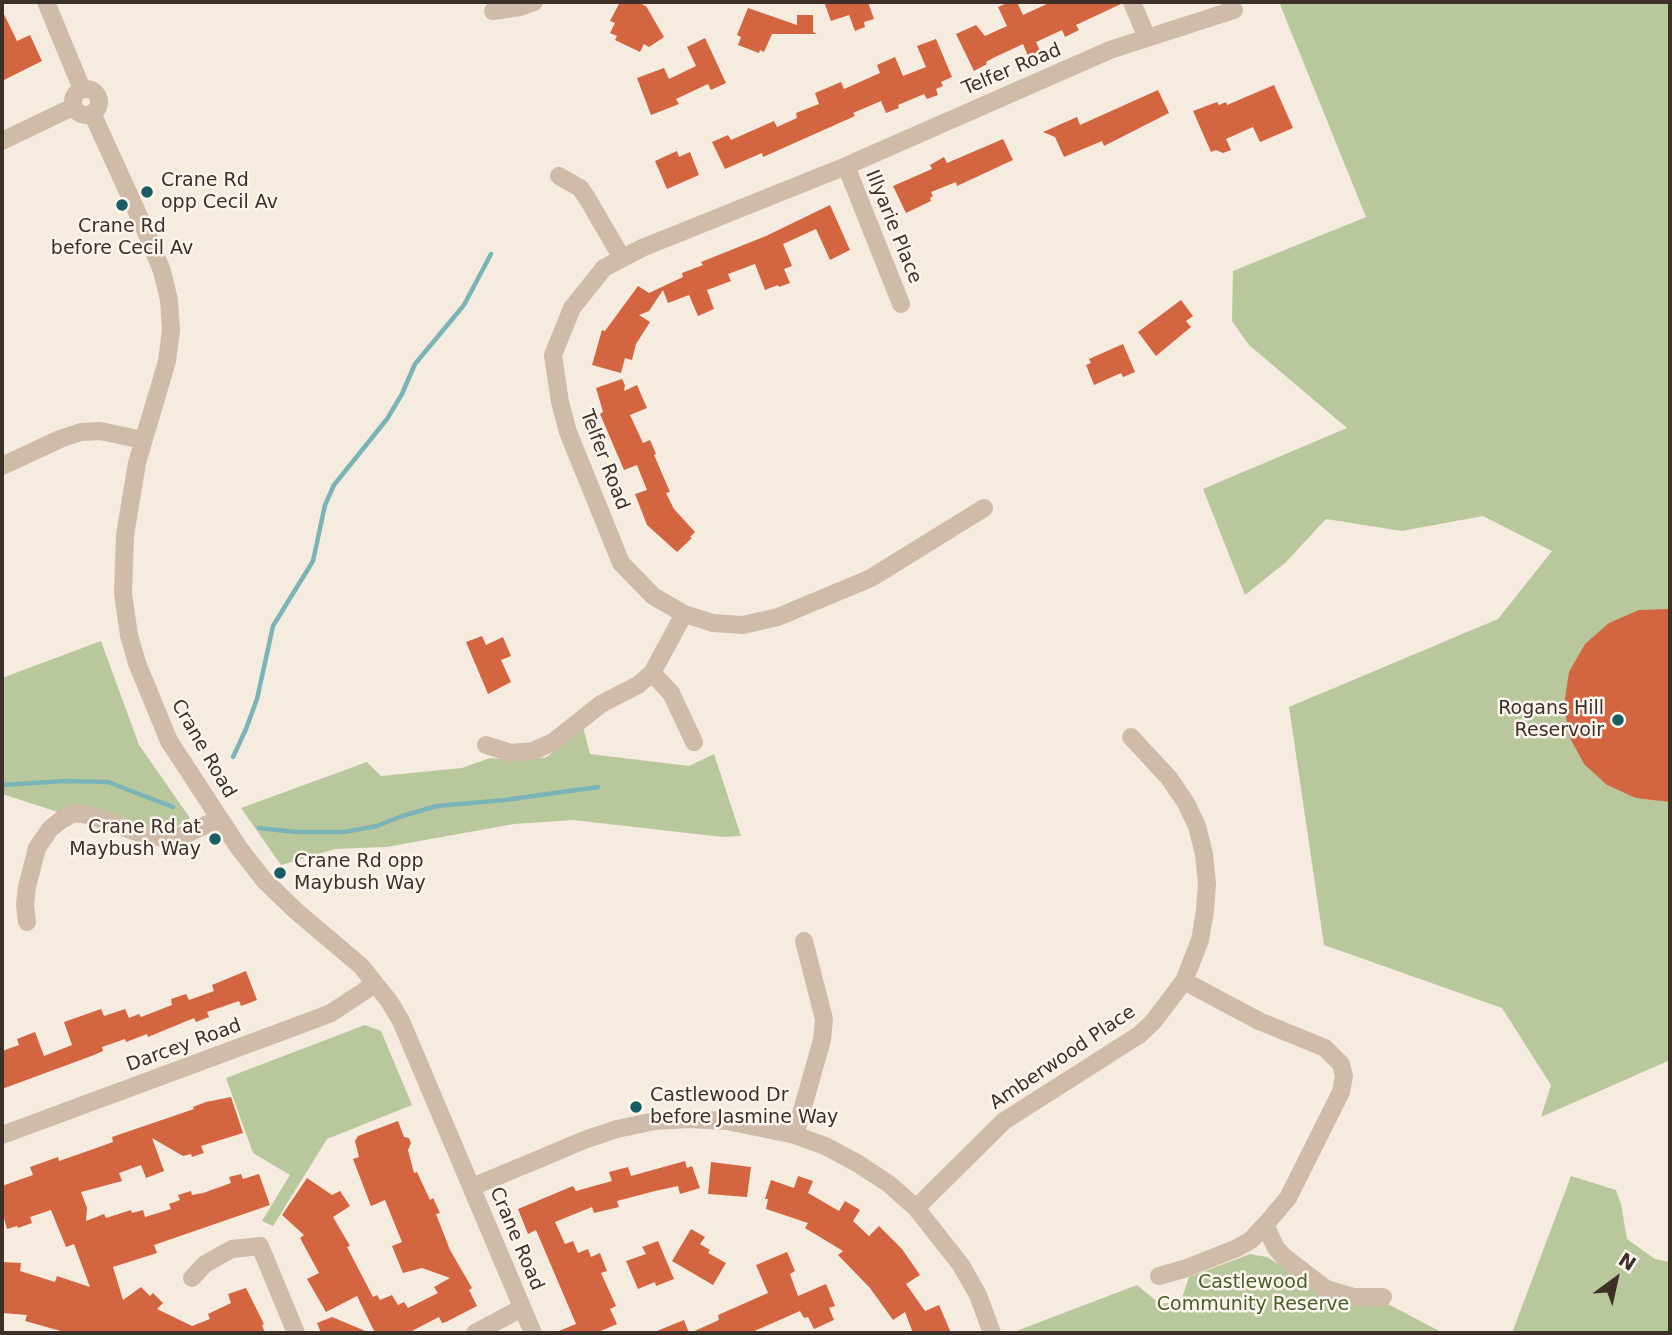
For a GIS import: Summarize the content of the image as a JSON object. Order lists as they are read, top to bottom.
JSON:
{
  "streets": {
    "street": [
      "Telfer Road",
      "Illyarie Place",
      "Crane Road",
      "Darcey Road",
      "Amberwood Place"
    ]
  },
  "crossings": [
    ["Telfer Road", "Illyarie Place"],
    ["Crane Road", "Darcey Road"]
  ],
  "parks": ["Castlewood Community Reserve"],
  "places": [
    "Crane Rd opp Cecil Av",
    "Crane Rd before Cecil Av",
    "Rogans Hill Reservoir",
    "Crane Rd at Maybush Way",
    "Crane Rd opp Maybush Way",
    "Castlewood Dr before Jasmine Way"
  ],
  "north": "top right"
}
